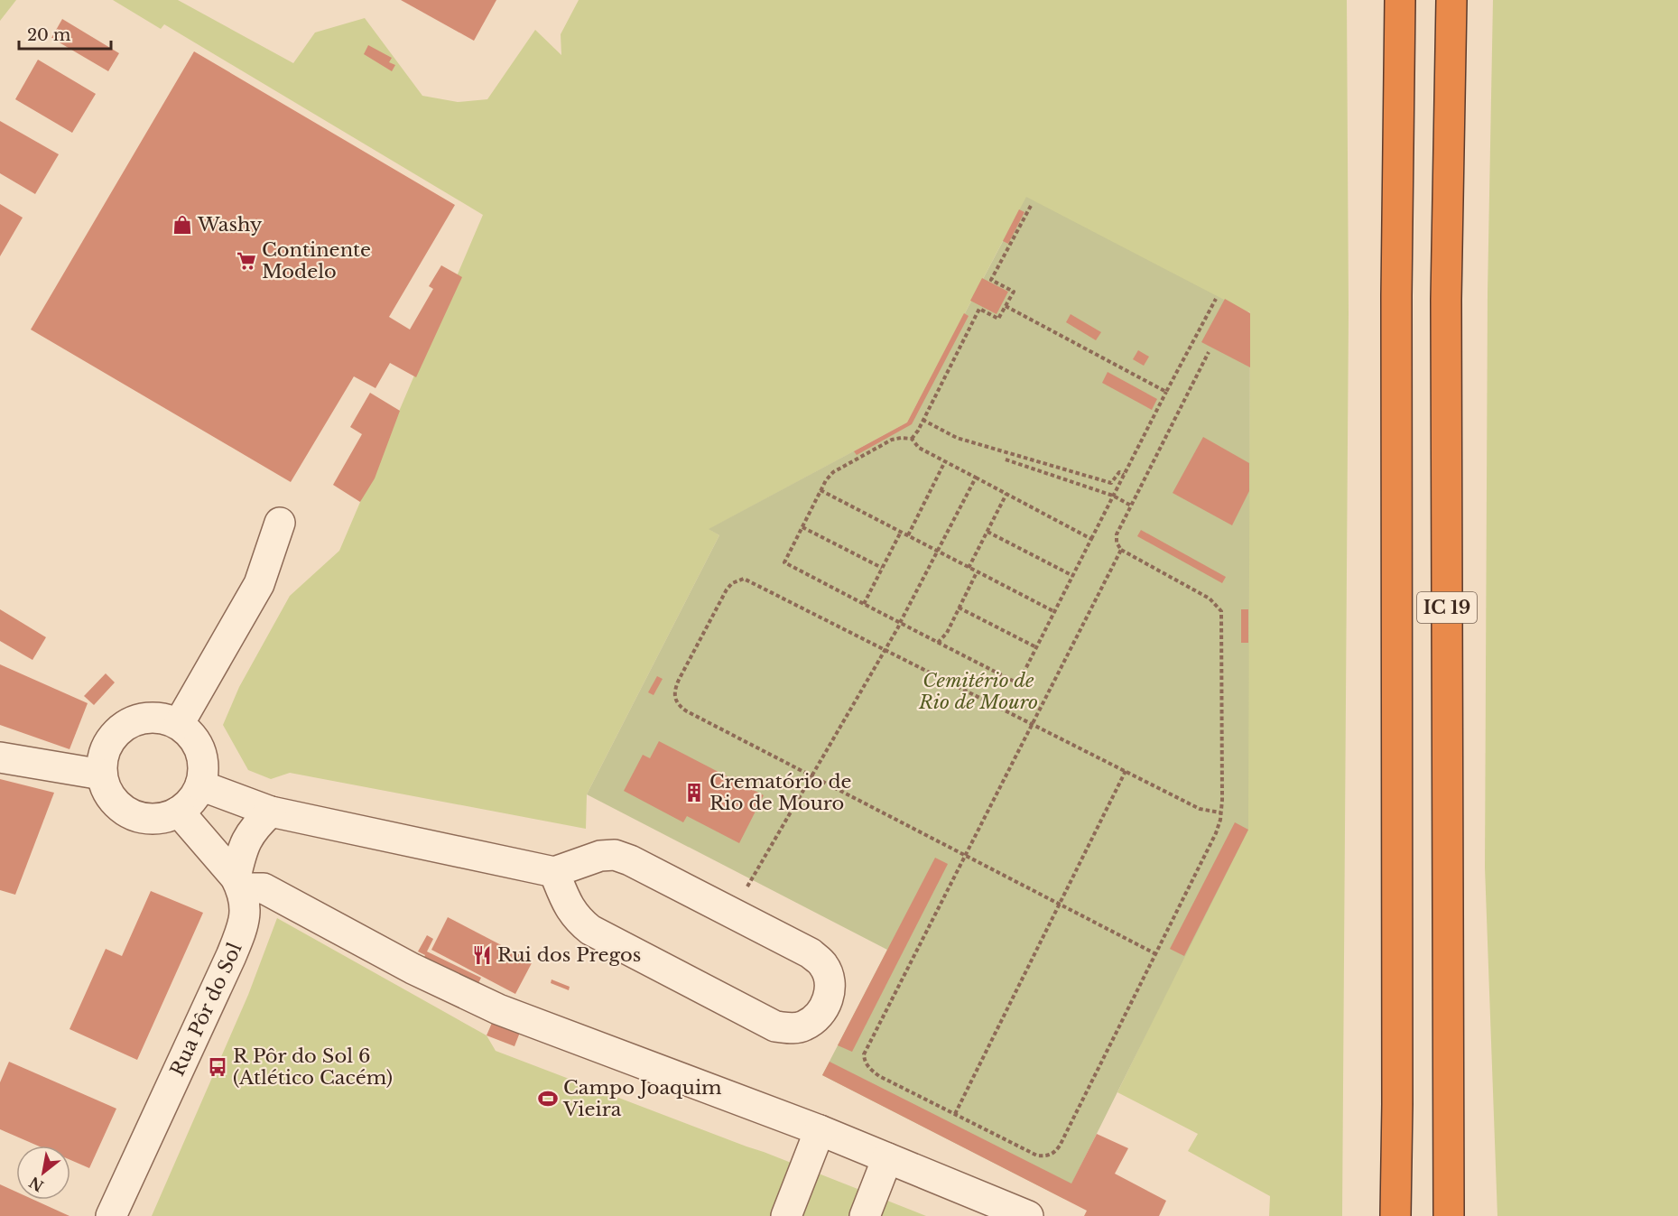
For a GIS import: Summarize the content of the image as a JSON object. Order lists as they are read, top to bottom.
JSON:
{
  "streets": {
    "highway": ["IC 19"],
    "street": ["Rua Pôr do Sol"]
  },
  "parks": ["Cemitério de Rio de Mouro"],
  "places": {
    "shop": ["Washy"],
    "supermarket": ["Continente Modelo"],
    "building": ["Crematório de Rio de Mouro"],
    "restaurant": ["Rui dos Pregos"],
    "bus stop": ["R Pôr do Sol 6 (Atlético Cacém)"],
    "sports": ["Campo Joaquim Vieira"]
  },
  "scale_bar": "20 m",
  "north": "bottom left"
}
